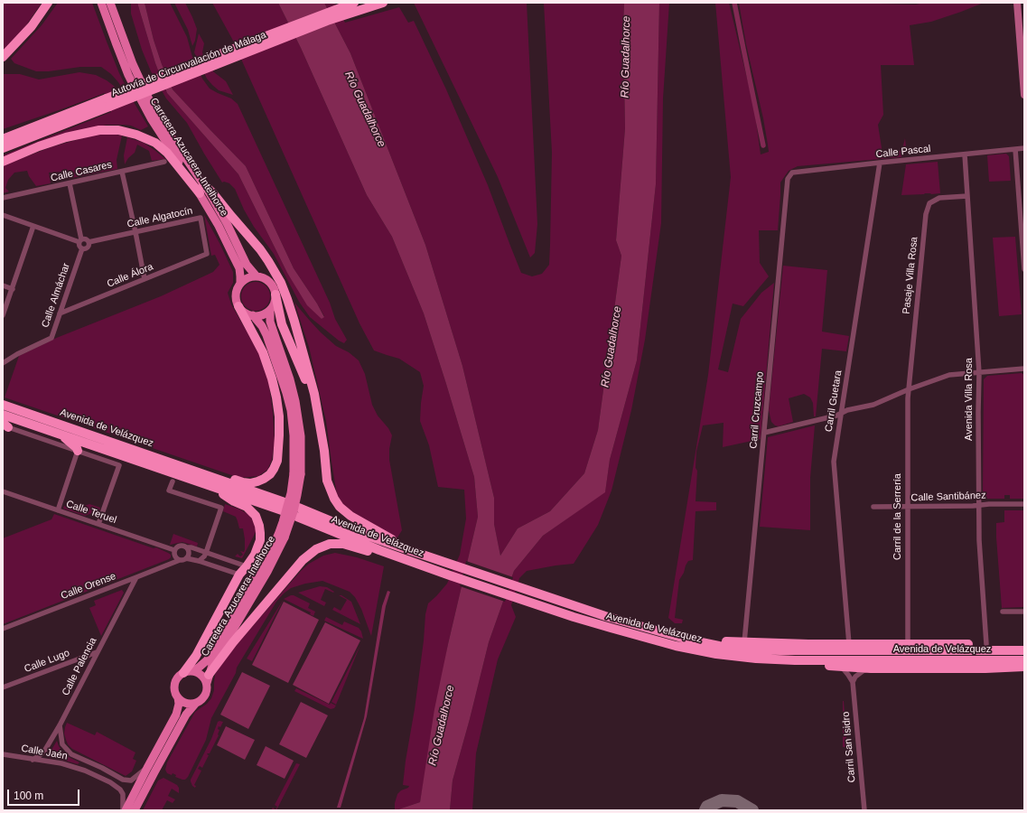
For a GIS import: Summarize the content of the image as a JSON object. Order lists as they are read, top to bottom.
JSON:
{
  "streets": {
    "highway": ["Autovía de Circunvalación de Málaga", "Avenida de Velázquez"],
    "main road": ["Carretera Azucarera-Intelhorce"],
    "street": [
      "Calle Pascal",
      "Calle Casares",
      "Calle Algatocín",
      "Calle Álora",
      "Pasaje Villa Rosa",
      "Calle Almáchar",
      "Avenida Villa Rosa",
      "Carril Guetara",
      "Carril Cruzcampo",
      "Calle Santibánez",
      "Calle Teruel",
      "Carril de la Serrería",
      "Calle Orense",
      "Calle Lugo",
      "Calle Palencia",
      "Carril San Isidro",
      "Calle Jaén"
    ]
  },
  "crossings": [
    ["Calle Pascal", "Avenida Villa Rosa"],
    ["Calle Pascal", "Carril Guetara"],
    ["Calle Pascal", "Carril Cruzcampo"],
    ["Carretera Azucarera-Intelhorce", "Avenida de Velázquez"],
    ["Calle Algatocín", "Calle Álora"],
    ["Calle Algatocín", "Calle Almáchar"],
    ["Calle Álora", "Calle Almáchar"],
    ["Pasaje Villa Rosa", "Avenida Villa Rosa"],
    ["Pasaje Villa Rosa", "Carril de la Serrería"],
    ["Avenida Villa Rosa", "Calle Santibánez"],
    ["Calle Santibánez", "Carril de la Serrería"],
    ["Calle Teruel", "Calle Orense"],
    ["Calle Orense", "Calle Palencia"],
    ["Calle Lugo", "Calle Palencia"],
    ["Calle Palencia", "Calle Jaén"]
  ],
  "water": ["Río Guadalhorce"],
  "scale_bar": "100 m"
}
